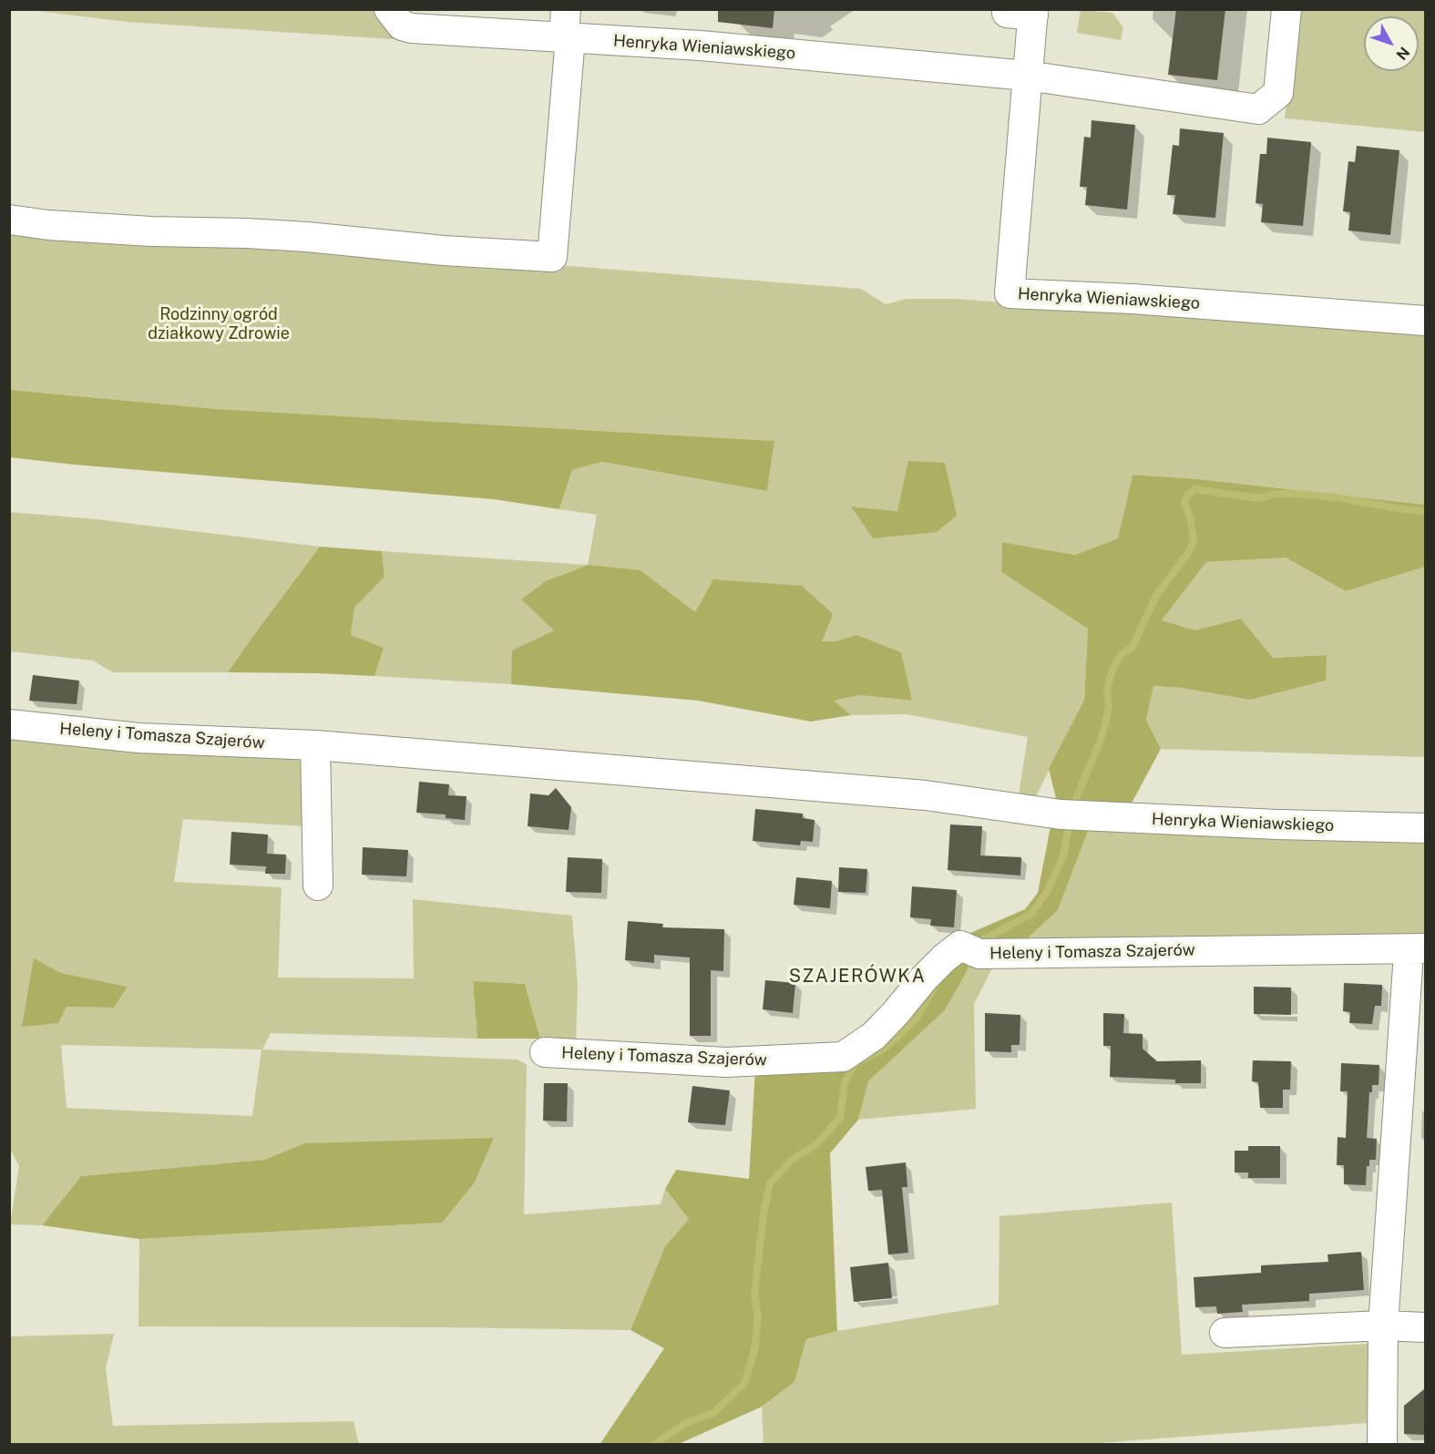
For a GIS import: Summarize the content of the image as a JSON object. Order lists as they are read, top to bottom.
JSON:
{
  "streets": {
    "street": ["Henryka Wieniawskiego", "Heleny i Tomasza Szajerów"]
  },
  "crossings": [
    ["Henryka Wieniawskiego", "Heleny i Tomasza Szajerów"]
  ],
  "districts": ["SZAJERÓWKA"],
  "parks": ["Rodzinny ogród działkowy Zdrowie"],
  "north": "bottom right"
}
